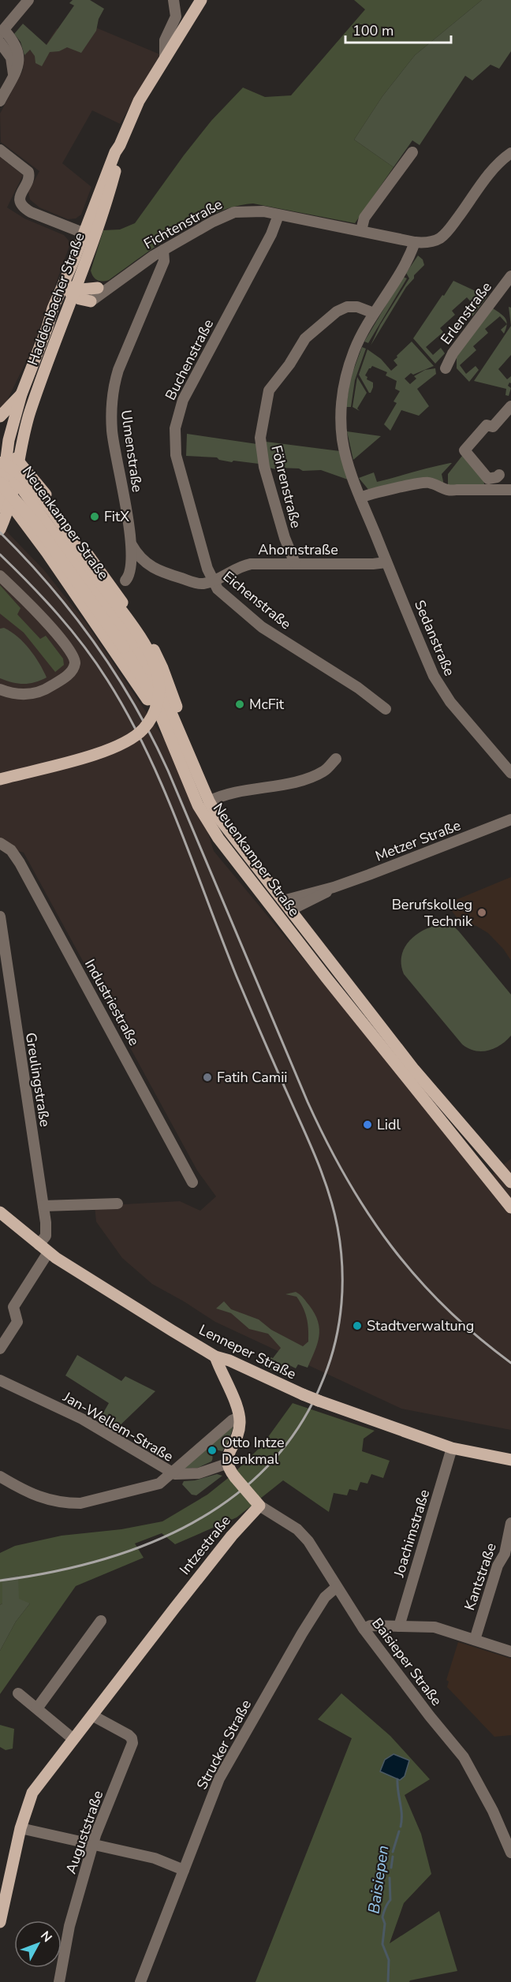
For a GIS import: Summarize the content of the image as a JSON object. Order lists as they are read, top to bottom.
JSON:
{
  "streets": {
    "main road": [
      "Haddenbacher Straße",
      "Neuenkamper Straße",
      "Lenneper Straße",
      "Intzestraße"
    ],
    "street": [
      "Fichtenstraße",
      "Erlenstraße",
      "Buchenstraße",
      "Ulmenstraße",
      "Föhrenstraße",
      "Ahornstraße",
      "Eichenstraße",
      "Sedanstraße",
      "Metzer Straße",
      "Industriestraße",
      "Greulingstraße",
      "Jan-Wellem-Straße",
      "Joachimstraße",
      "Kantstraße",
      "Baisieper Straße",
      "Strucker Straße",
      "Auguststraße"
    ]
  },
  "crossings": [
    ["Fichtenstraße", "Buchenstraße"],
    ["Fichtenstraße", "Ulmenstraße"],
    ["Fichtenstraße", "Sedanstraße"],
    ["Buchenstraße", "Ahornstraße"],
    ["Buchenstraße", "Eichenstraße"],
    ["Ulmenstraße", "Eichenstraße"],
    ["Föhrenstraße", "Ahornstraße"],
    ["Föhrenstraße", "Sedanstraße"],
    ["Neuenkamper Straße", "Metzer Straße"],
    ["Ahornstraße", "Eichenstraße"],
    ["Ahornstraße", "Sedanstraße"],
    ["Greulingstraße", "Lenneper Straße"],
    ["Lenneper Straße", "Joachimstraße"],
    ["Intzestraße", "Baisieper Straße"],
    ["Intzestraße", "Auguststraße"],
    ["Baisieper Straße", "Strucker Straße"]
  ],
  "water": ["Baisiepen"],
  "places": [
    "FitX",
    "McFit",
    "Berufskolleg Technik",
    "Fatih Camii",
    "Lidl",
    "Stadtverwaltung",
    "Otto Intze Denkmal"
  ],
  "scale_bar": "100 m",
  "north": "top right"
}
